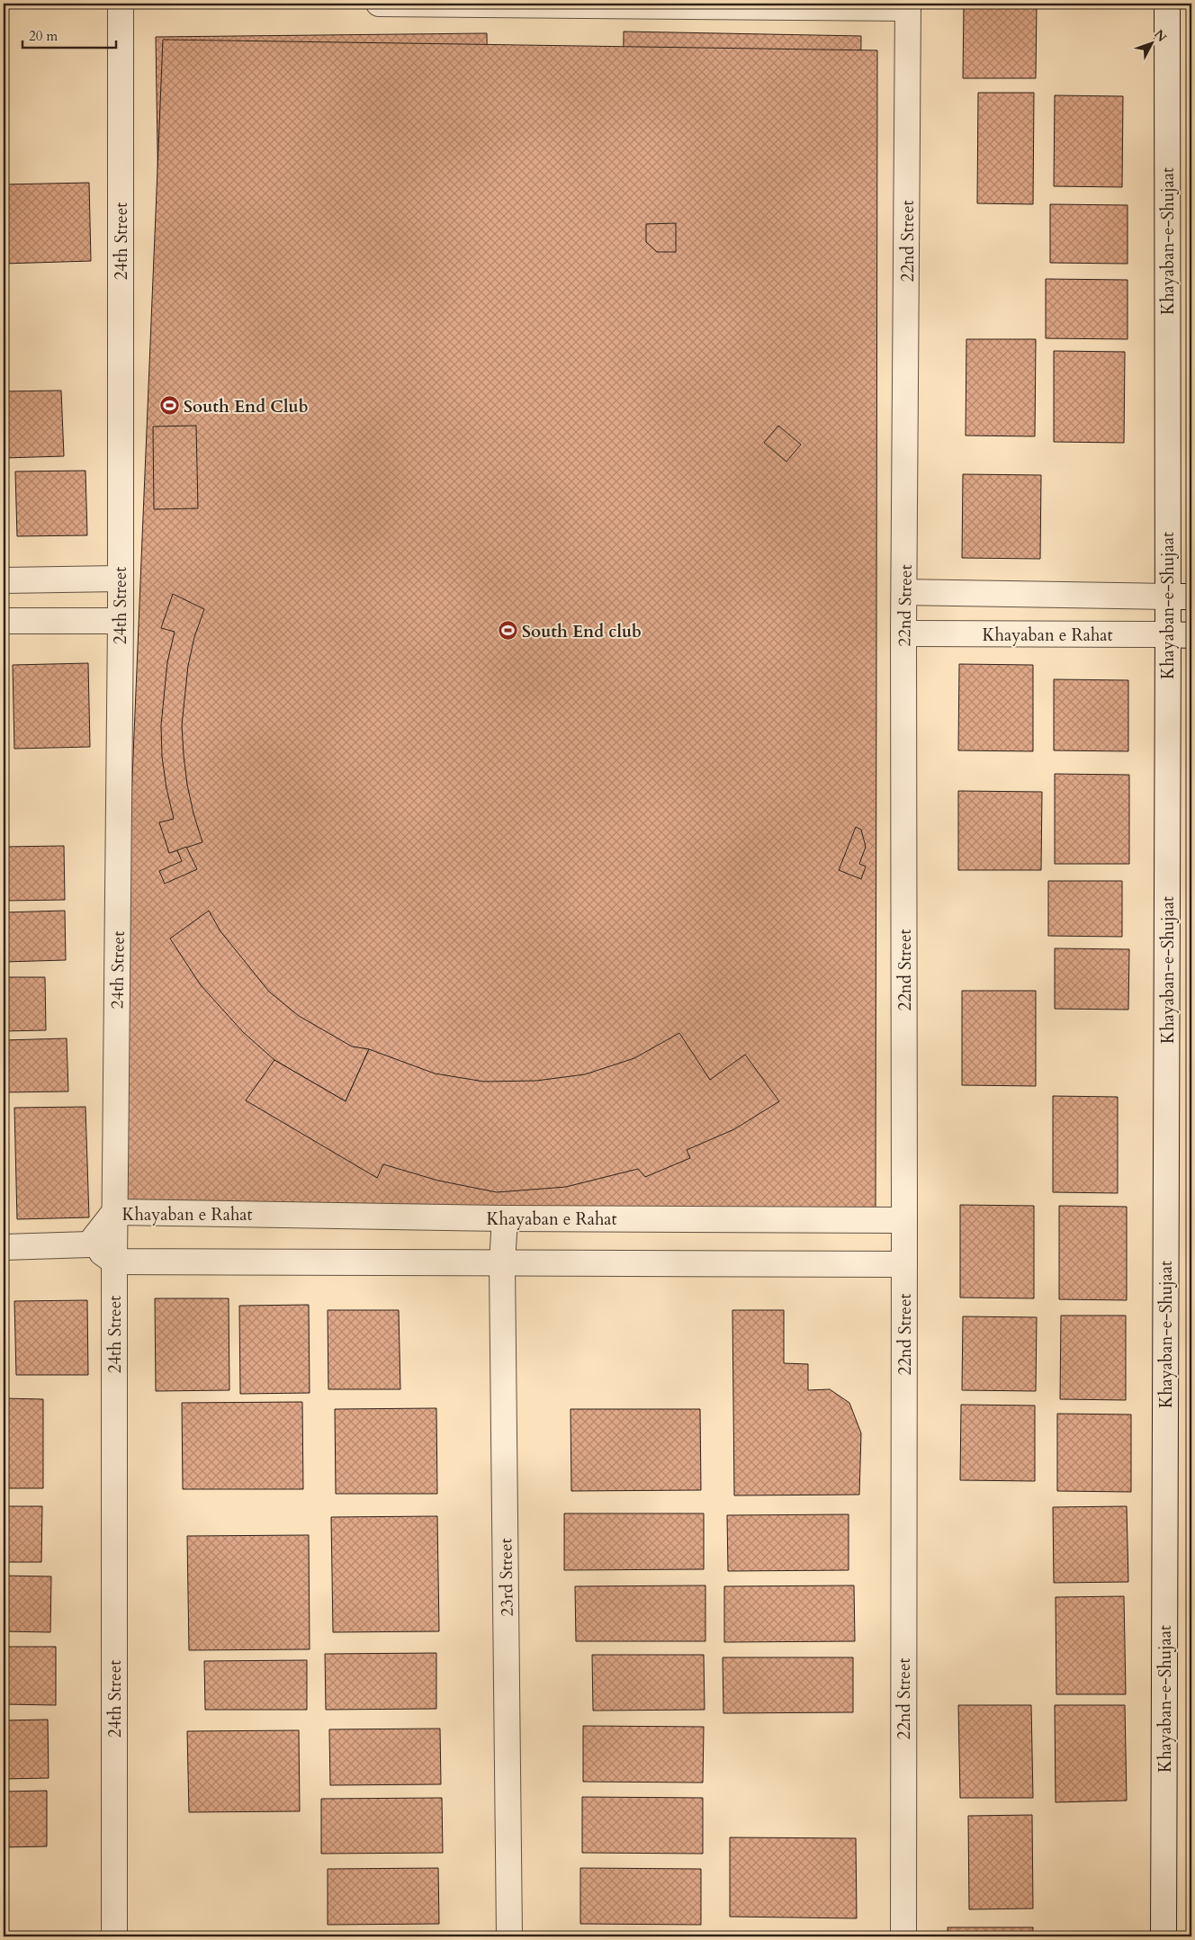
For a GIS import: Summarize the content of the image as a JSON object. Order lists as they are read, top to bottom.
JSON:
{
  "streets": {
    "street": [
      "24th Street",
      "22nd Street",
      "Khayaban-e-Shujaat",
      "Khayaban e Rahat",
      "23rd Street"
    ]
  },
  "crossings": [
    ["24th Street", "Khayaban e Rahat"],
    ["22nd Street", "Khayaban e Rahat"],
    ["Khayaban-e-Shujaat", "Khayaban e Rahat"],
    ["Khayaban e Rahat", "23rd Street"]
  ],
  "places": {
    "sports": ["South End Club", "South End club"]
  },
  "scale_bar": "20 m",
  "north": "top right"
}
